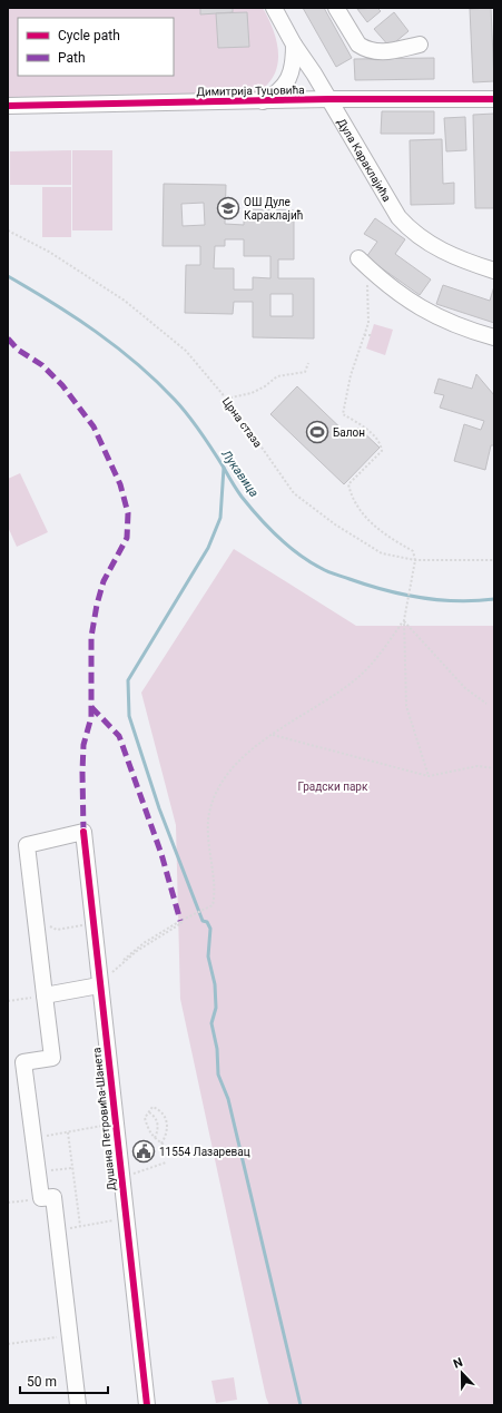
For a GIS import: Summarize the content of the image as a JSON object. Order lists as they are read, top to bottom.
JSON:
{
  "streets": {
    "street": ["Димитрија Туцовића", "Дула Караклајића", "Душана Петровића-Шанета"],
    "path": ["Црна стаза"]
  },
  "crossings": [
    ["Димитрија Туцовића", "Дула Караклајића"]
  ],
  "water": ["Лукавица"],
  "parks": ["Градски парк"],
  "places": {
    "school or university": ["ОШ Дуле Караклајић"],
    "sports": ["Балон"],
    "public building": ["11554 Лазаревац"]
  },
  "legend": ["Cycle path", "Path"],
  "scale_bar": "50 m",
  "north": "top"
}
